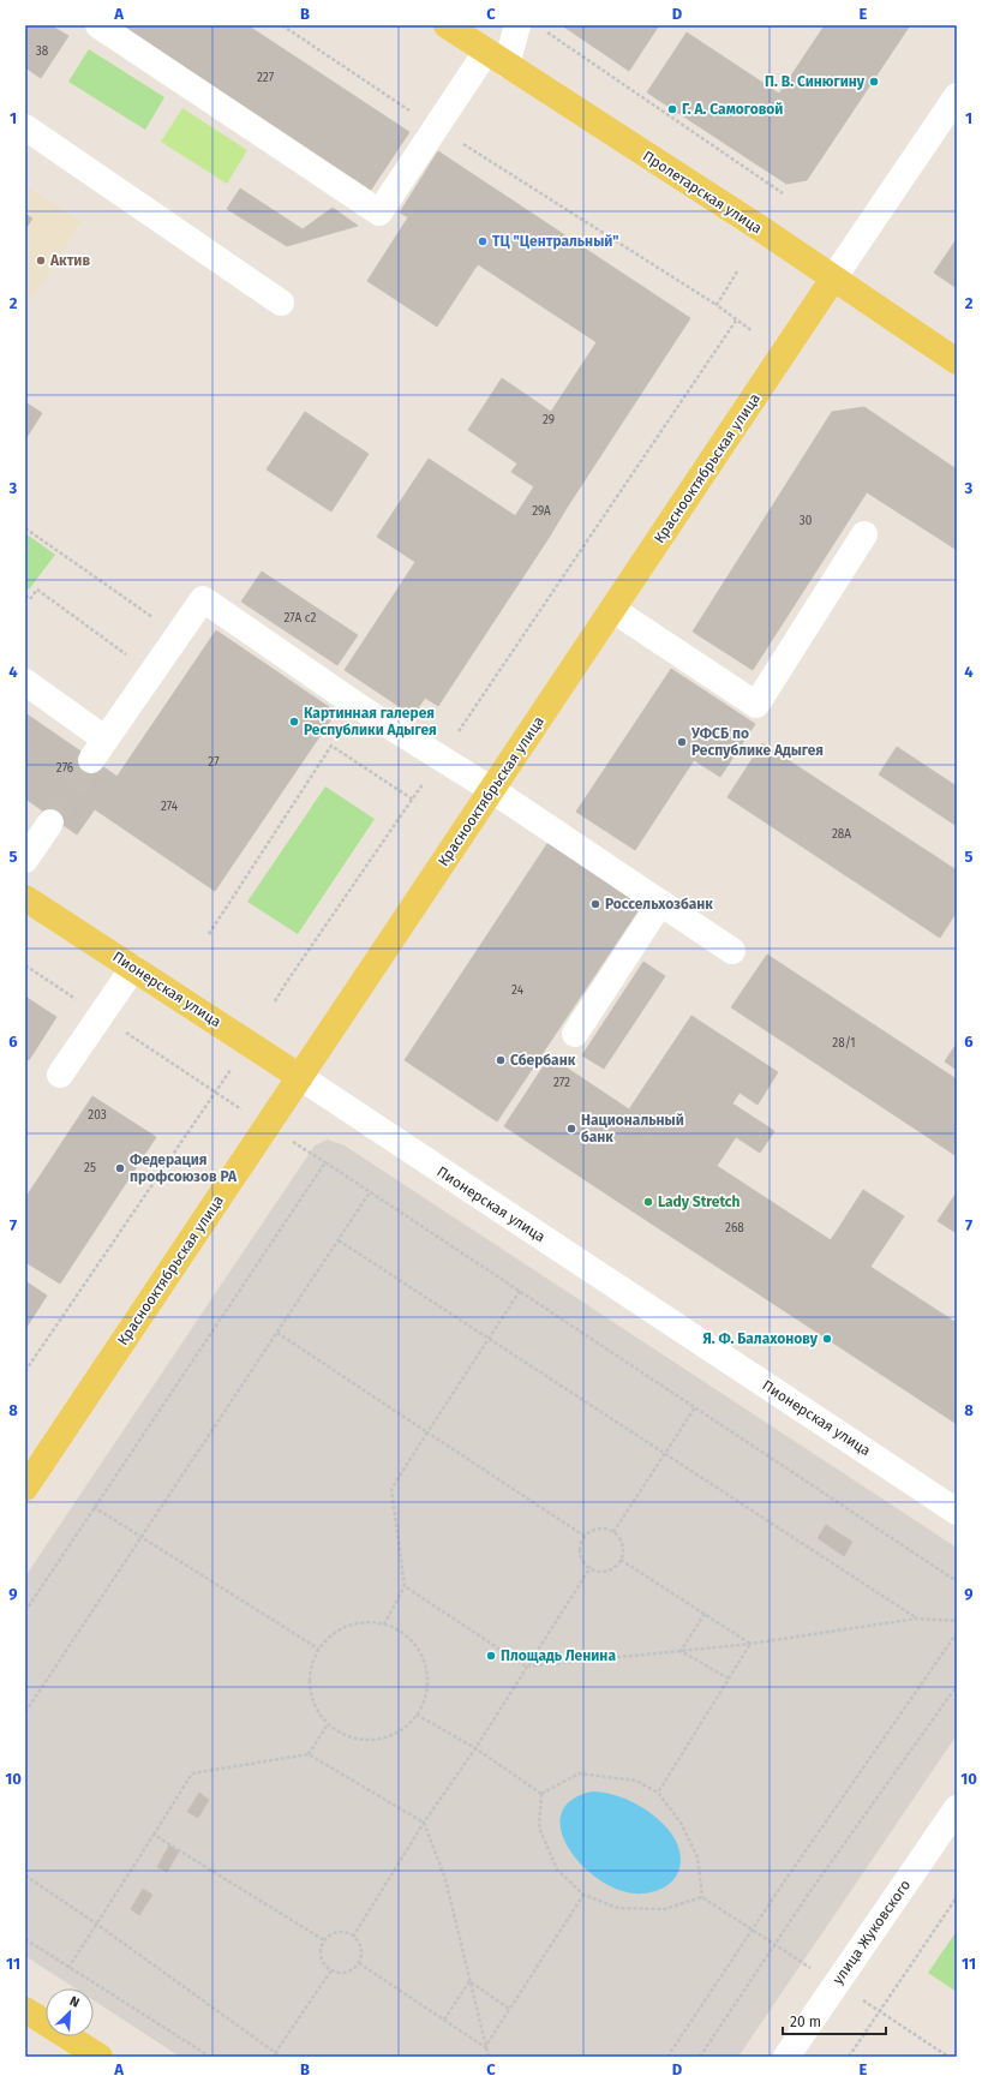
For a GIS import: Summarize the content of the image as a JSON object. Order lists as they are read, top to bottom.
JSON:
{
  "streets": {
    "main road": ["Пролетарская улица", "Краснооктябрьская улица", "Пионерская улица"],
    "street": ["улица Жуковского"]
  },
  "crossings": [
    ["Пролетарская улица", "Краснооктябрьская улица"],
    ["Краснооктябрьская улица", "Пионерская улица"]
  ],
  "places": [
    "П. В. Синюгину",
    "Г. А. Самоговой",
    "ТЦ \"Центральный\"",
    "Актив",
    "Картинная галерея Республики Адыгея",
    "УФСБ по Республике Адыгея",
    "Россельхозбанк",
    "Сбербанк",
    "Национальный банк",
    "Федерация профсоюзов РА",
    "Lady Stretch",
    "Я. Ф. Балахонову",
    "Площадь Ленина"
  ],
  "house_numbers": [
    "38",
    "227",
    "29",
    "29А",
    "30",
    "27А с2",
    "27",
    "276",
    "274",
    "28А",
    "24",
    "28/1",
    "272",
    "203",
    "25",
    "268"
  ],
  "scale_bar": "20 m",
  "north": "top right",
  "grid": {
    "columns": [
      "A",
      "B",
      "C",
      "D",
      "E"
    ],
    "rows": [
      "1",
      "2",
      "3",
      "4",
      "5",
      "6",
      "7",
      "8",
      "9",
      "10",
      "11"
    ]
  }
}
